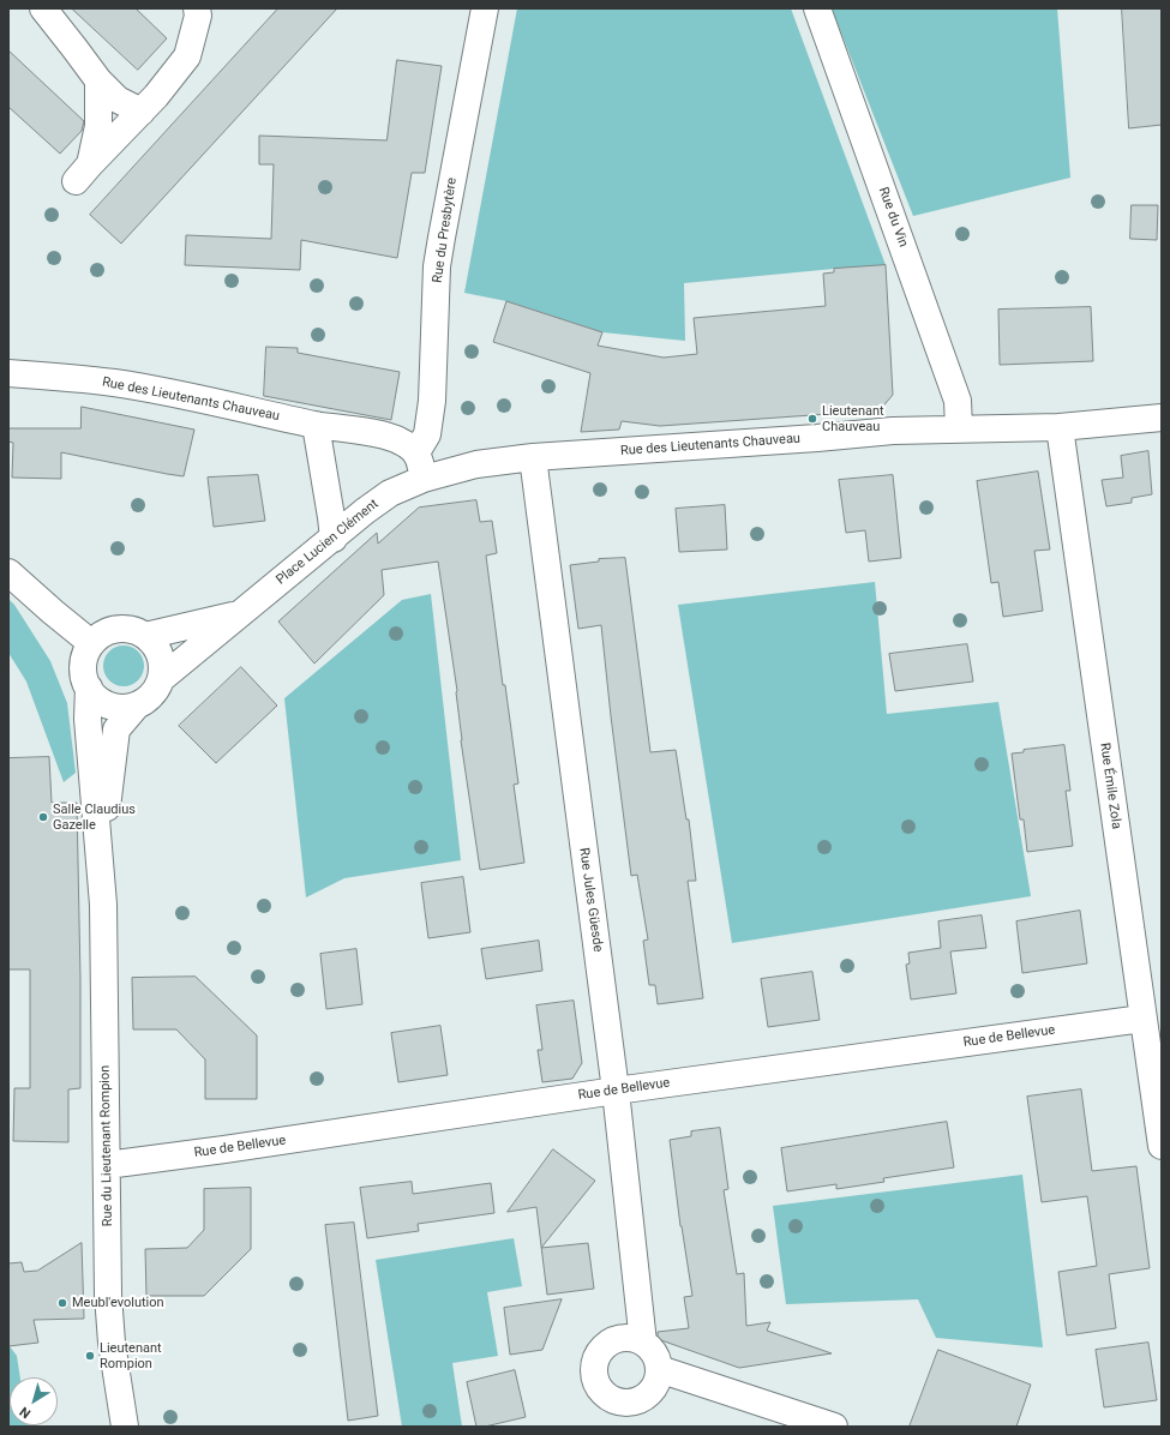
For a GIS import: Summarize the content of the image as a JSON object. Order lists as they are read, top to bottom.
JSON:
{
  "streets": {
    "street": [
      "Rue du Vin",
      "Rue du Presbytère",
      "Rue des Lieutenants Chauveau",
      "Place Lucien Clément",
      "Rue Émile Zola",
      "Rue Jules Güesde",
      "Rue de Bellevue",
      "Rue du Lieutenant Rompion"
    ]
  },
  "crossings": [
    ["Rue du Vin", "Rue des Lieutenants Chauveau"],
    ["Rue du Presbytère", "Rue des Lieutenants Chauveau"],
    ["Rue des Lieutenants Chauveau", "Place Lucien Clément"],
    ["Rue des Lieutenants Chauveau", "Rue Émile Zola"],
    ["Rue des Lieutenants Chauveau", "Rue Jules Güesde"],
    ["Place Lucien Clément", "Rue du Lieutenant Rompion"],
    ["Rue Émile Zola", "Rue de Bellevue"],
    ["Rue Jules Güesde", "Rue de Bellevue"],
    ["Rue de Bellevue", "Rue du Lieutenant Rompion"]
  ],
  "places": [
    "Lieutenant Chauveau",
    "Salle Claudius Gazelle",
    "Meubl'evolution",
    "Lieutenant Rompion"
  ],
  "north": "bottom left"
}
